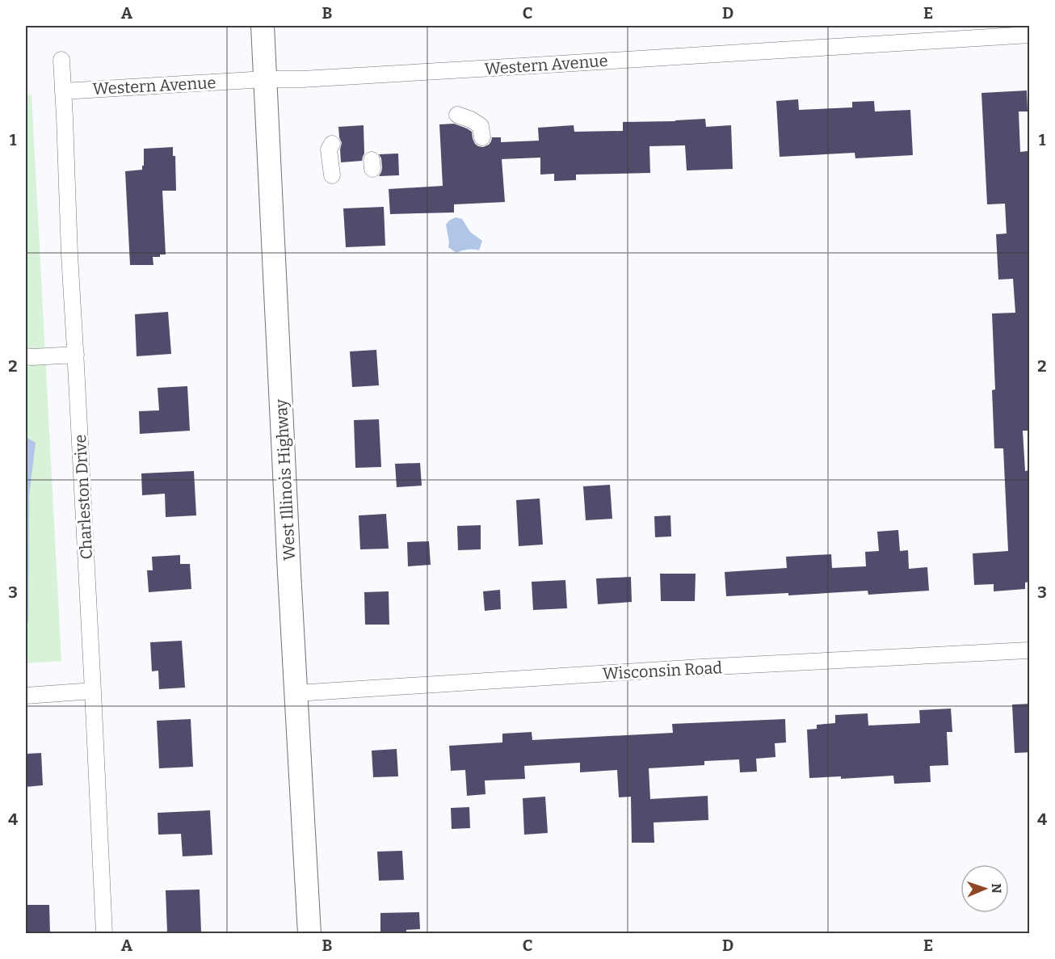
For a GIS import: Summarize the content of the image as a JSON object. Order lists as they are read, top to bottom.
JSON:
{
  "streets": {
    "street": [
      "Western Avenue",
      "West Illinois Highway",
      "Charleston Drive",
      "Wisconsin Road"
    ]
  },
  "crossings": [
    ["Western Avenue", "West Illinois Highway"],
    ["Western Avenue", "Charleston Drive"],
    ["West Illinois Highway", "Wisconsin Road"]
  ],
  "north": "right",
  "grid": {
    "columns": [
      "A",
      "B",
      "C",
      "D",
      "E"
    ],
    "rows": [
      "1",
      "2",
      "3",
      "4"
    ]
  }
}
